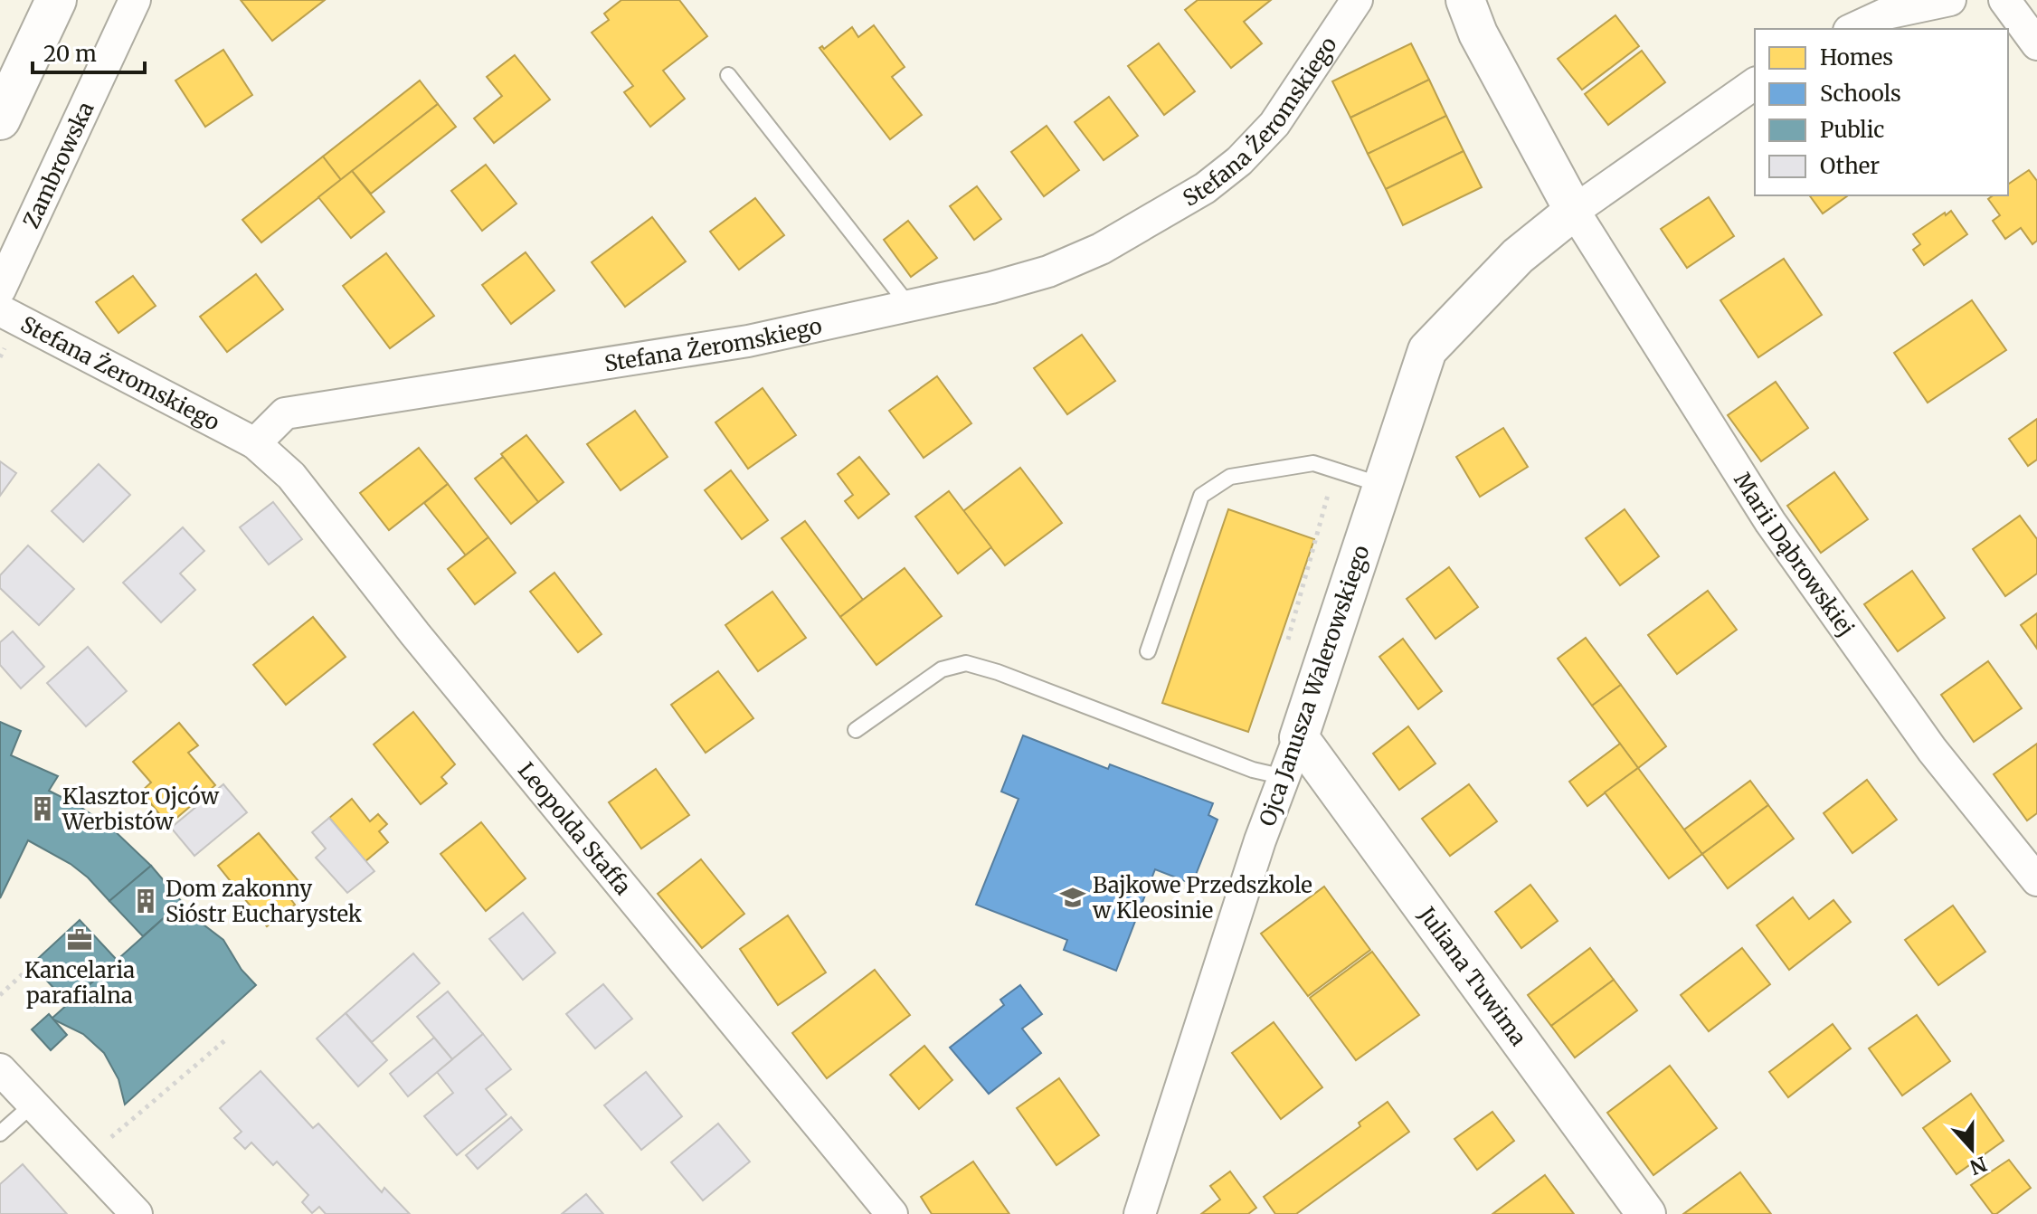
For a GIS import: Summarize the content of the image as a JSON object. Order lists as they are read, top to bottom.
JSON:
{
  "streets": {
    "street": [
      "Stefana Żeromskiego",
      "Zambrowska",
      "Marii Dąbrowskiej",
      "Ojca Janusza Walerowskiego",
      "Leopolda Staffa",
      "Juliana Tuwima"
    ]
  },
  "crossings": [
    ["Stefana Żeromskiego", "Leopolda Staffa"],
    ["Marii Dąbrowskiej", "Ojca Janusza Walerowskiego"],
    ["Ojca Janusza Walerowskiego", "Juliana Tuwima"]
  ],
  "places": {
    "building": ["Klasztor Ojców Werbistów", "Dom zakonny Sióstr Eucharystek"],
    "school or university": ["Bajkowe Przedszkole w Kleosinie"],
    "office": ["Kancelaria parafialna"]
  },
  "legend": [
    "Homes",
    "Schools",
    "Public",
    "Other"
  ],
  "scale_bar": "20 m",
  "north": "bottom"
}
